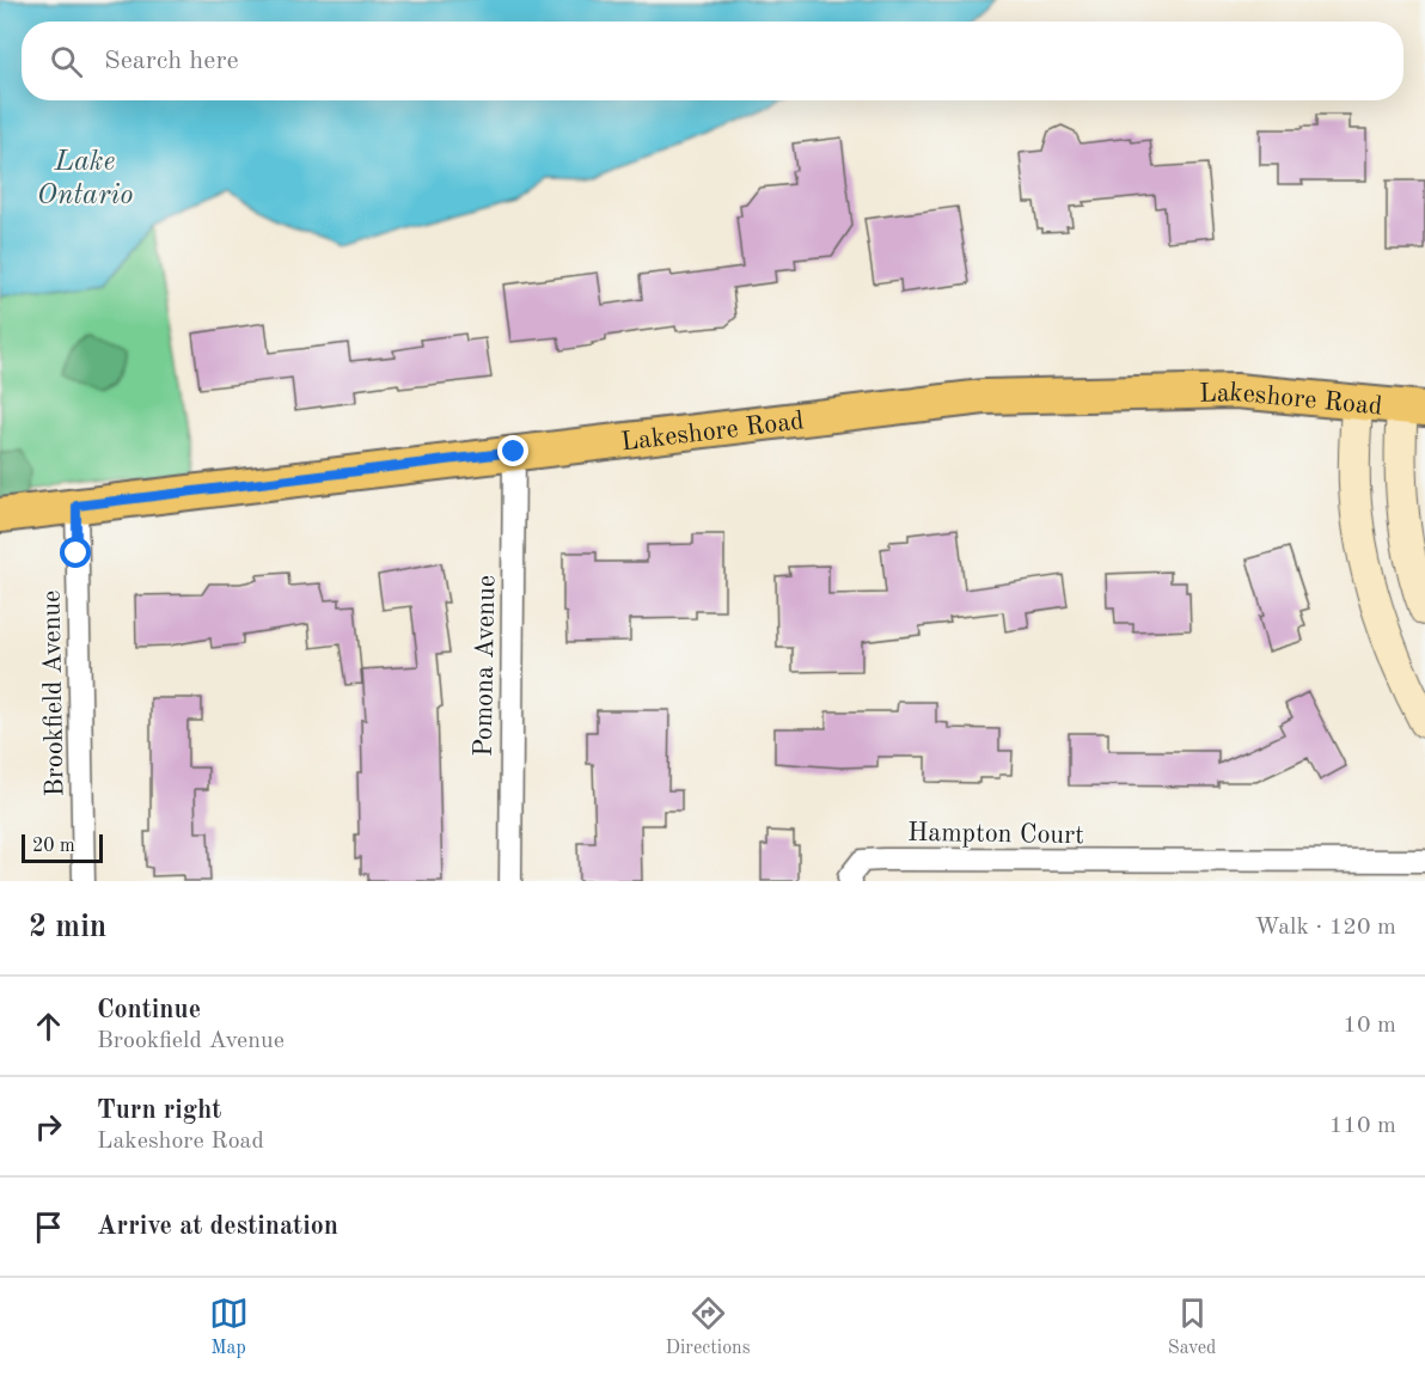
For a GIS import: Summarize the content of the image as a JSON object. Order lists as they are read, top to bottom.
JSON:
{
  "streets": {
    "main road": ["Lakeshore Road"],
    "street": ["Pomona Avenue", "Brookfield Avenue", "Hampton Court"]
  },
  "crossings": [
    ["Lakeshore Road", "Pomona Avenue"],
    ["Lakeshore Road", "Brookfield Avenue"]
  ],
  "water": ["Lake Ontario"],
  "scale_bar": "20 m",
  "page": {
    "search": "Search here",
    "scale": "20 m",
    "heading": ["2 min", "Walk · 120 m"],
    "list": [
      ["Continue", "Brookfield Avenue", "10 m"],
      ["Turn right", "Lakeshore Road", "110 m"],
      "Arrive at destination"
    ],
    "nav": ["Map", "Directions", "Saved"]
  }
}
